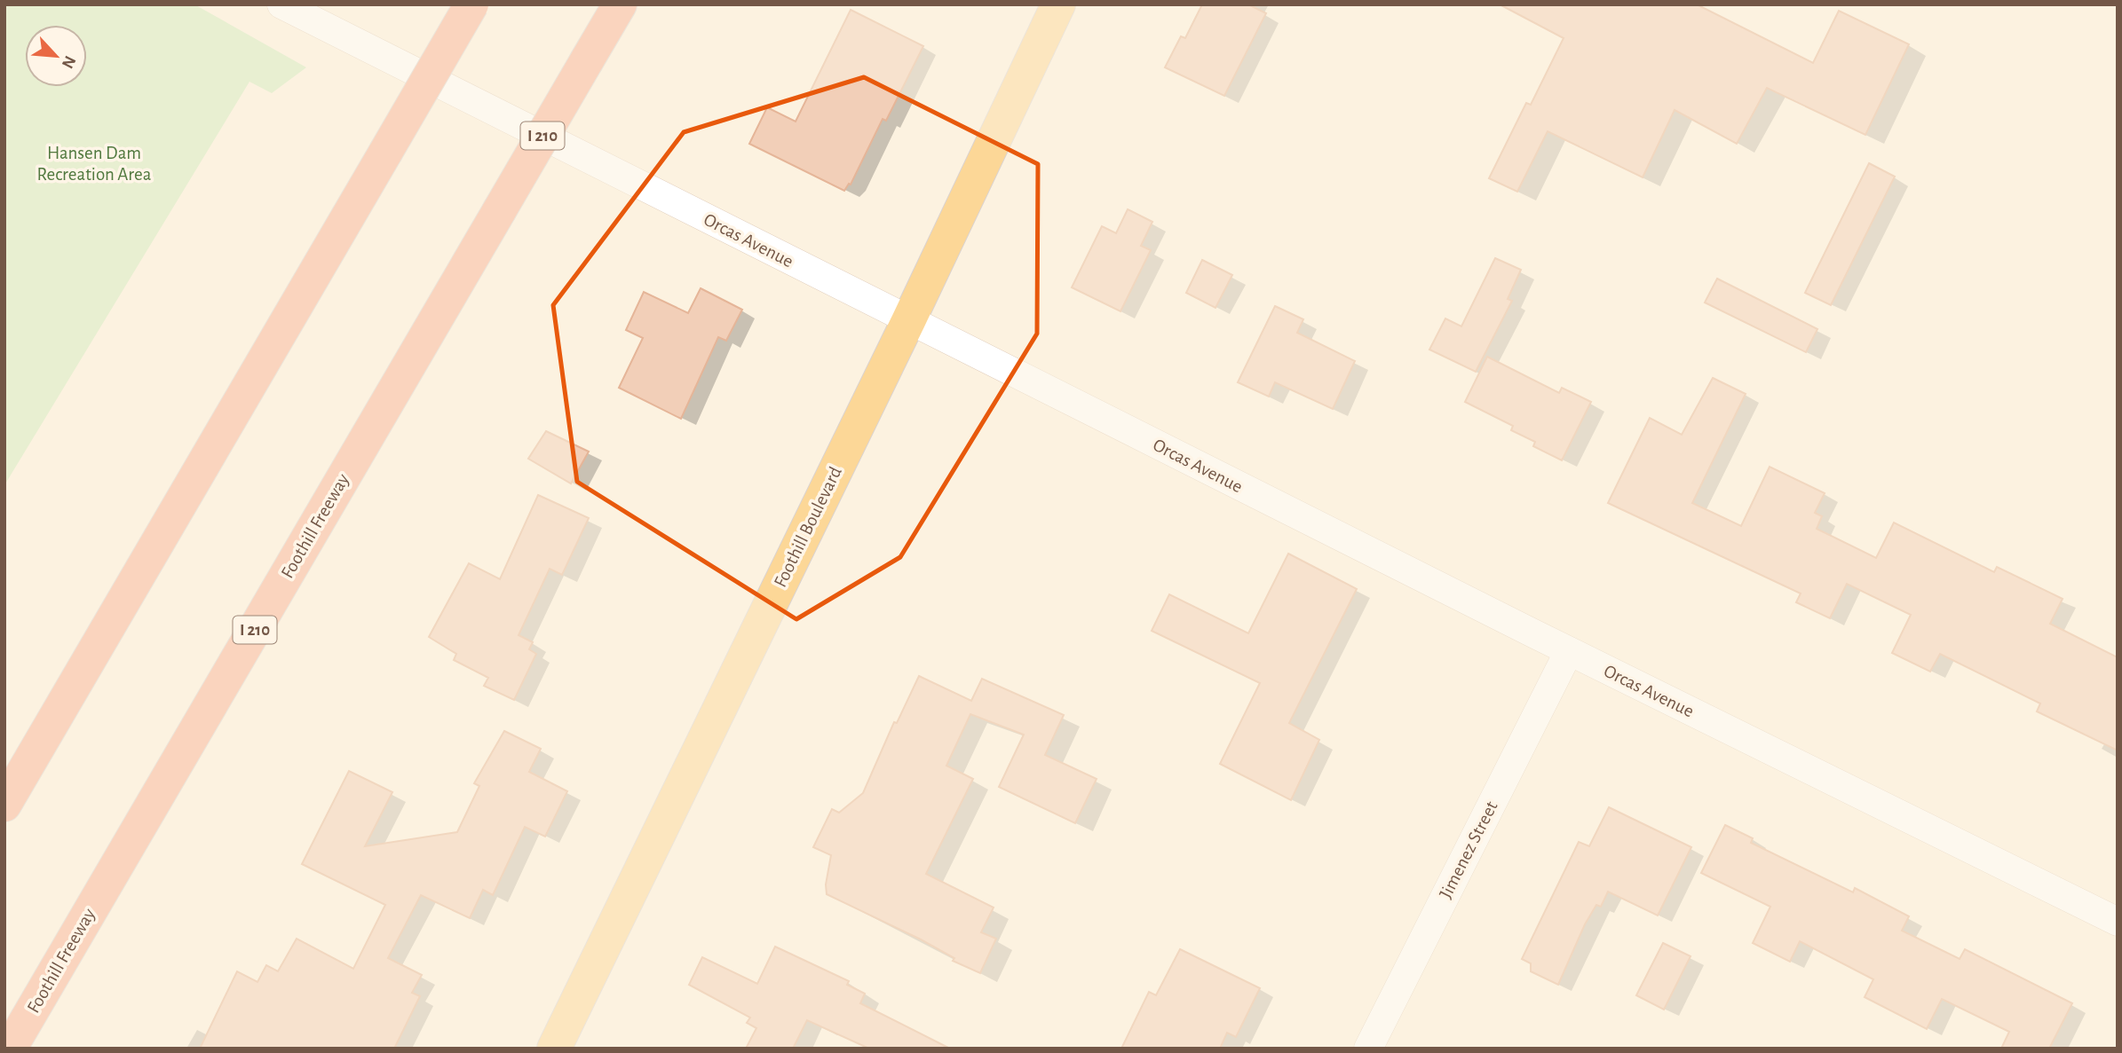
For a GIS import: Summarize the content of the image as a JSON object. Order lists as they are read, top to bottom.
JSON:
{
  "streets": {
    "highway": ["I 210", "Foothill Freeway"],
    "main road": ["Foothill Boulevard"],
    "street": ["Orcas Avenue", "Jimenez Street"]
  },
  "crossings": [
    ["Orcas Avenue", "Foothill Boulevard"],
    ["Orcas Avenue", "Jimenez Street"]
  ],
  "parks": ["Hansen Dam Recreation Area"],
  "north": "bottom right"
}
